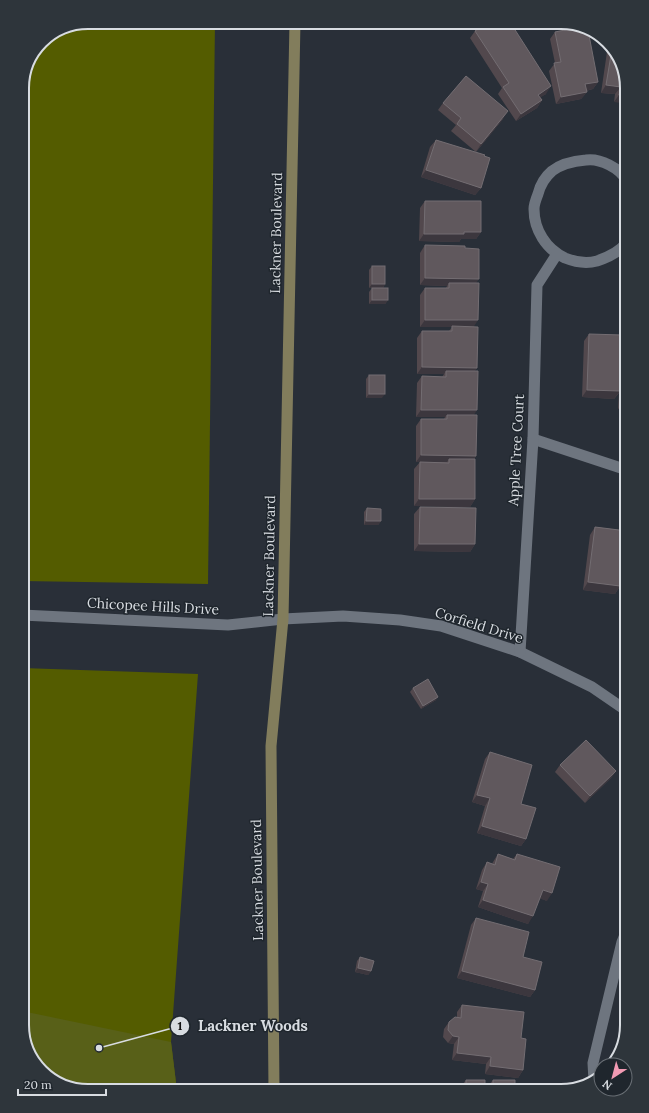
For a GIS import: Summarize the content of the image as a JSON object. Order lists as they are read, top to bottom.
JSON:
{
  "streets": {
    "main road": ["Lackner Boulevard"],
    "street": ["Apple Tree Court", "Chicopee Hills Drive", "Corfield Drive"]
  },
  "crossings": [
    ["Lackner Boulevard", "Chicopee Hills Drive"],
    ["Lackner Boulevard", "Corfield Drive"],
    ["Apple Tree Court", "Corfield Drive"],
    ["Chicopee Hills Drive", "Corfield Drive"]
  ],
  "places": ["Lackner Woods"],
  "scale_bar": "20 m",
  "north": "bottom left"
}
